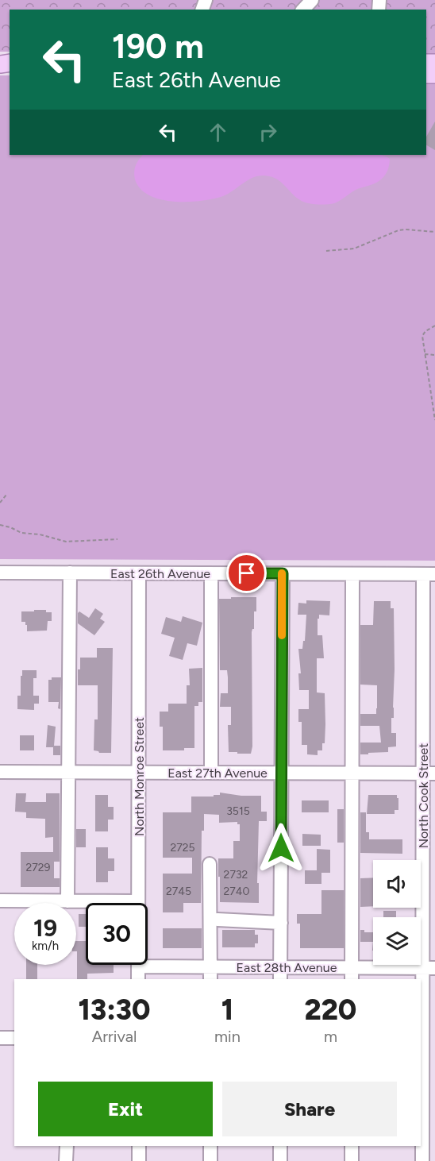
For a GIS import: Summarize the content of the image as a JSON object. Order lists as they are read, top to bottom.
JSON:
{
  "streets": {
    "street": [
      "East 26th Avenue",
      "East 27th Avenue",
      "North Monroe Street",
      "North Cook Street",
      "East 28th Avenue"
    ]
  },
  "crossings": [
    ["East 26th Avenue", "North Monroe Street"],
    ["East 26th Avenue", "North Cook Street"],
    ["East 27th Avenue", "North Monroe Street"],
    ["East 27th Avenue", "North Cook Street"],
    ["North Monroe Street", "East 28th Avenue"],
    ["North Cook Street", "East 28th Avenue"]
  ],
  "house_numbers": [
    "3515",
    "2725",
    "2729",
    "2732",
    "2745",
    "2740"
  ],
  "page": {
    "turn": ["190 m", "East 26th Avenue"],
    "speed": "19 km/h",
    "limit": "30",
    "eta": [
      "13:30",
      "Arrival",
      "1",
      "min",
      "220",
      "m"
    ],
    "buttons": ["Exit", "Share"]
  }
}
